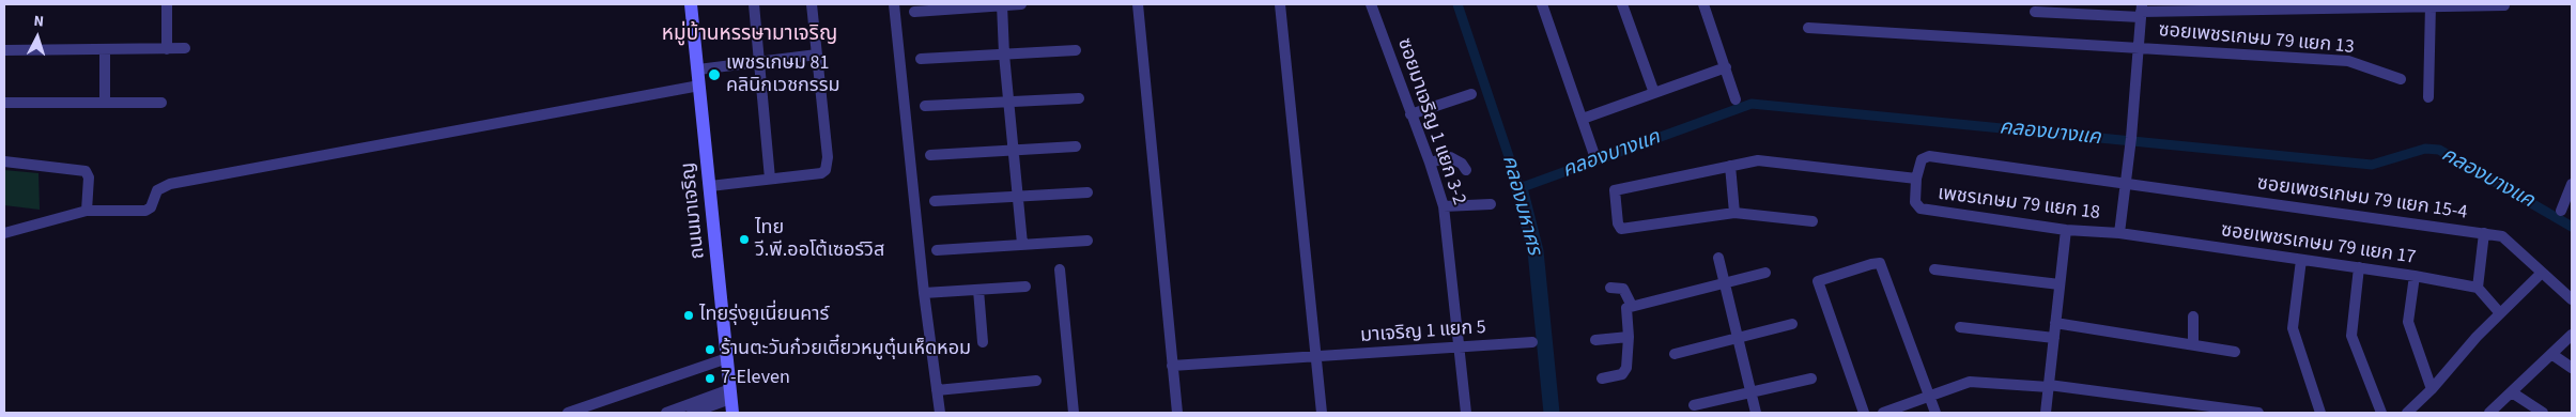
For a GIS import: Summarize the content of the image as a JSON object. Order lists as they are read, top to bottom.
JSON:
{
  "streets": {
    "main road": ["ถนนมาเจริญ"],
    "street": [
      "ซอยเพชรเกษม 79 แยก 13",
      "ซอยมาเจริญ 1 แยก 3-2",
      "ซอยเพชรเกษม 79 แยก 15-4",
      "เพชรเกษม 79 แยก 18",
      "ซอยเพชรเกษม 79 แยก 17",
      "มาเจริญ 1 แยก 5"
    ]
  },
  "crossings": [
    ["ซอยมาเจริญ 1 แยก 3-2", "มาเจริญ 1 แยก 5"],
    ["ซอยเพชรเกษม 79 แยก 15-4", "เพชรเกษม 79 แยก 18"],
    ["เพชรเกษม 79 แยก 18", "ซอยเพชรเกษม 79 แยก 17"]
  ],
  "districts": ["หมู่บ้านหรรษามาเจริญ"],
  "water": ["คลองบางแค", "คลองมหาศร"],
  "places": [
    "เพชรเกษม 81 คลินิกเวชกรรม",
    "ไทย วี.พี.ออโต้เซอร์วิส",
    "ไทยรุ่งยูเนี่ยนคาร์",
    "ร้านตะวันก๋วยเตี๋ยวหมูตุ๋นเห็ดหอม",
    "7-Eleven"
  ],
  "north": "top"
}
